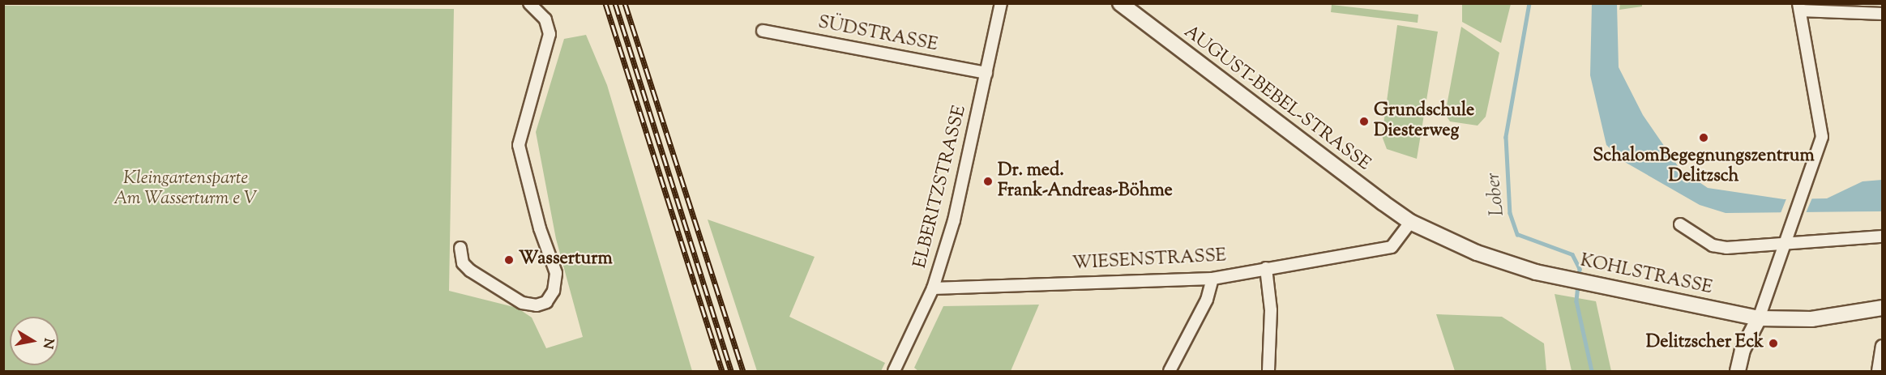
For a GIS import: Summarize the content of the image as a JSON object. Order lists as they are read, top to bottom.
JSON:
{
  "streets": {
    "street": [
      "SÜDSTRASSE",
      "AUGUST-BEBEL-STRASSE",
      "ELBERITZSTRASSE",
      "WIESENSTRASSE",
      "KOHLSTRASSE"
    ]
  },
  "crossings": [
    ["SÜDSTRASSE", "ELBERITZSTRASSE"],
    ["AUGUST-BEBEL-STRASSE", "WIESENSTRASSE"],
    ["AUGUST-BEBEL-STRASSE", "KOHLSTRASSE"],
    ["ELBERITZSTRASSE", "WIESENSTRASSE"],
    ["WIESENSTRASSE", "KOHLSTRASSE"]
  ],
  "water": ["Lober"],
  "parks": ["Kleingartensparte Am Wasserturm e V"],
  "places": [
    "Grundschule Diesterweg",
    "SchalomBegegnungszentrum Delitzsch",
    "Dr. med. Frank-Andreas-Böhme",
    "Wasserturm",
    "Delitzscher Eck"
  ],
  "north": "right"
}
